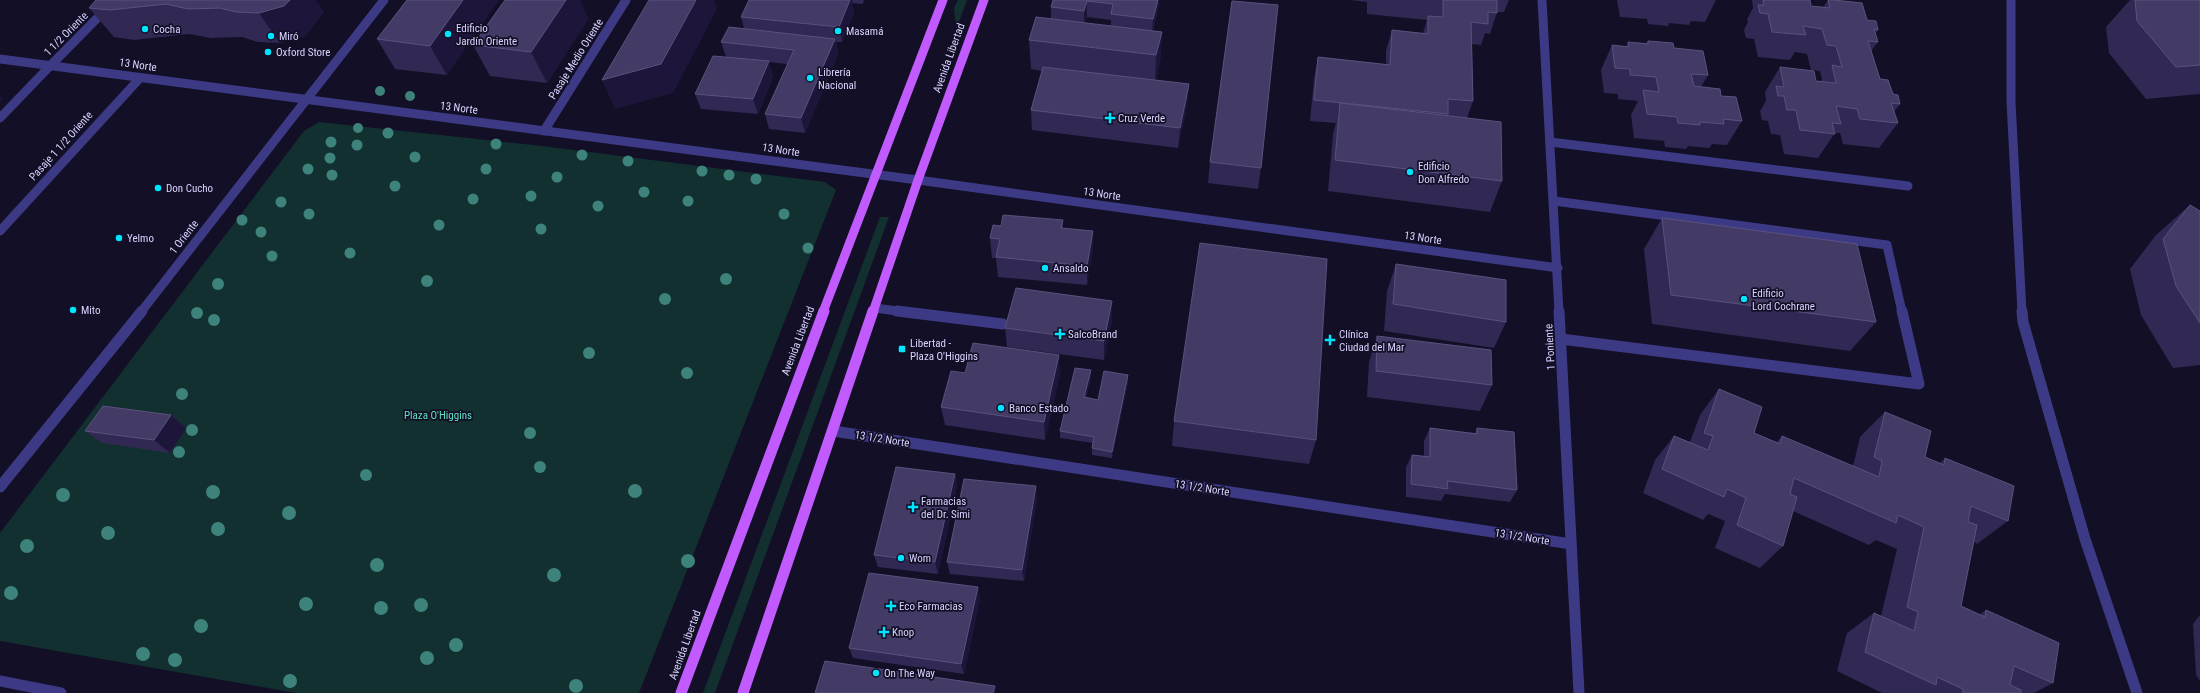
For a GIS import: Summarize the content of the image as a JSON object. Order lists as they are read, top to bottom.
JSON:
{
  "streets": {
    "main road": ["Avenida Libertad"],
    "street": [
      "1 1/2 Oriente",
      "Pasaje Medio Oriente",
      "13 Norte",
      "Pasaje 1 1/2 Oriente",
      "1 Oriente",
      "1 Poniente",
      "13 1/2 Norte"
    ]
  },
  "crossings": [
    ["1 1/2 Oriente", "13 Norte"],
    ["Avenida Libertad", "13 Norte"],
    ["Avenida Libertad", "13 1/2 Norte"],
    ["Pasaje Medio Oriente", "13 Norte"],
    ["13 Norte", "Pasaje 1 1/2 Oriente"],
    ["13 Norte", "1 Oriente"],
    ["13 Norte", "1 Poniente"],
    ["1 Poniente", "13 1/2 Norte"]
  ],
  "parks": ["Plaza O'Higgins"],
  "places": {
    "other": [
      "Cocha",
      "Masamá",
      "Edificio Jardín Oriente",
      "Miró",
      "Oxford Store",
      "Librería Nacional",
      "Edificio Don Alfredo",
      "Don Cucho",
      "Yelmo",
      "Ansaldo",
      "Edificio Lord Cochrane",
      "Mito",
      "Banco Estado",
      "Wom",
      "On The Way"
    ],
    "health": [
      "Cruz Verde",
      "SalcoBrand",
      "Clínica Ciudad del Mar",
      "Farmacias del Dr. Simi",
      "Eco Farmacias",
      "Knop"
    ],
    "transit": ["Libertad - Plaza O'Higgins"]
  }
}
